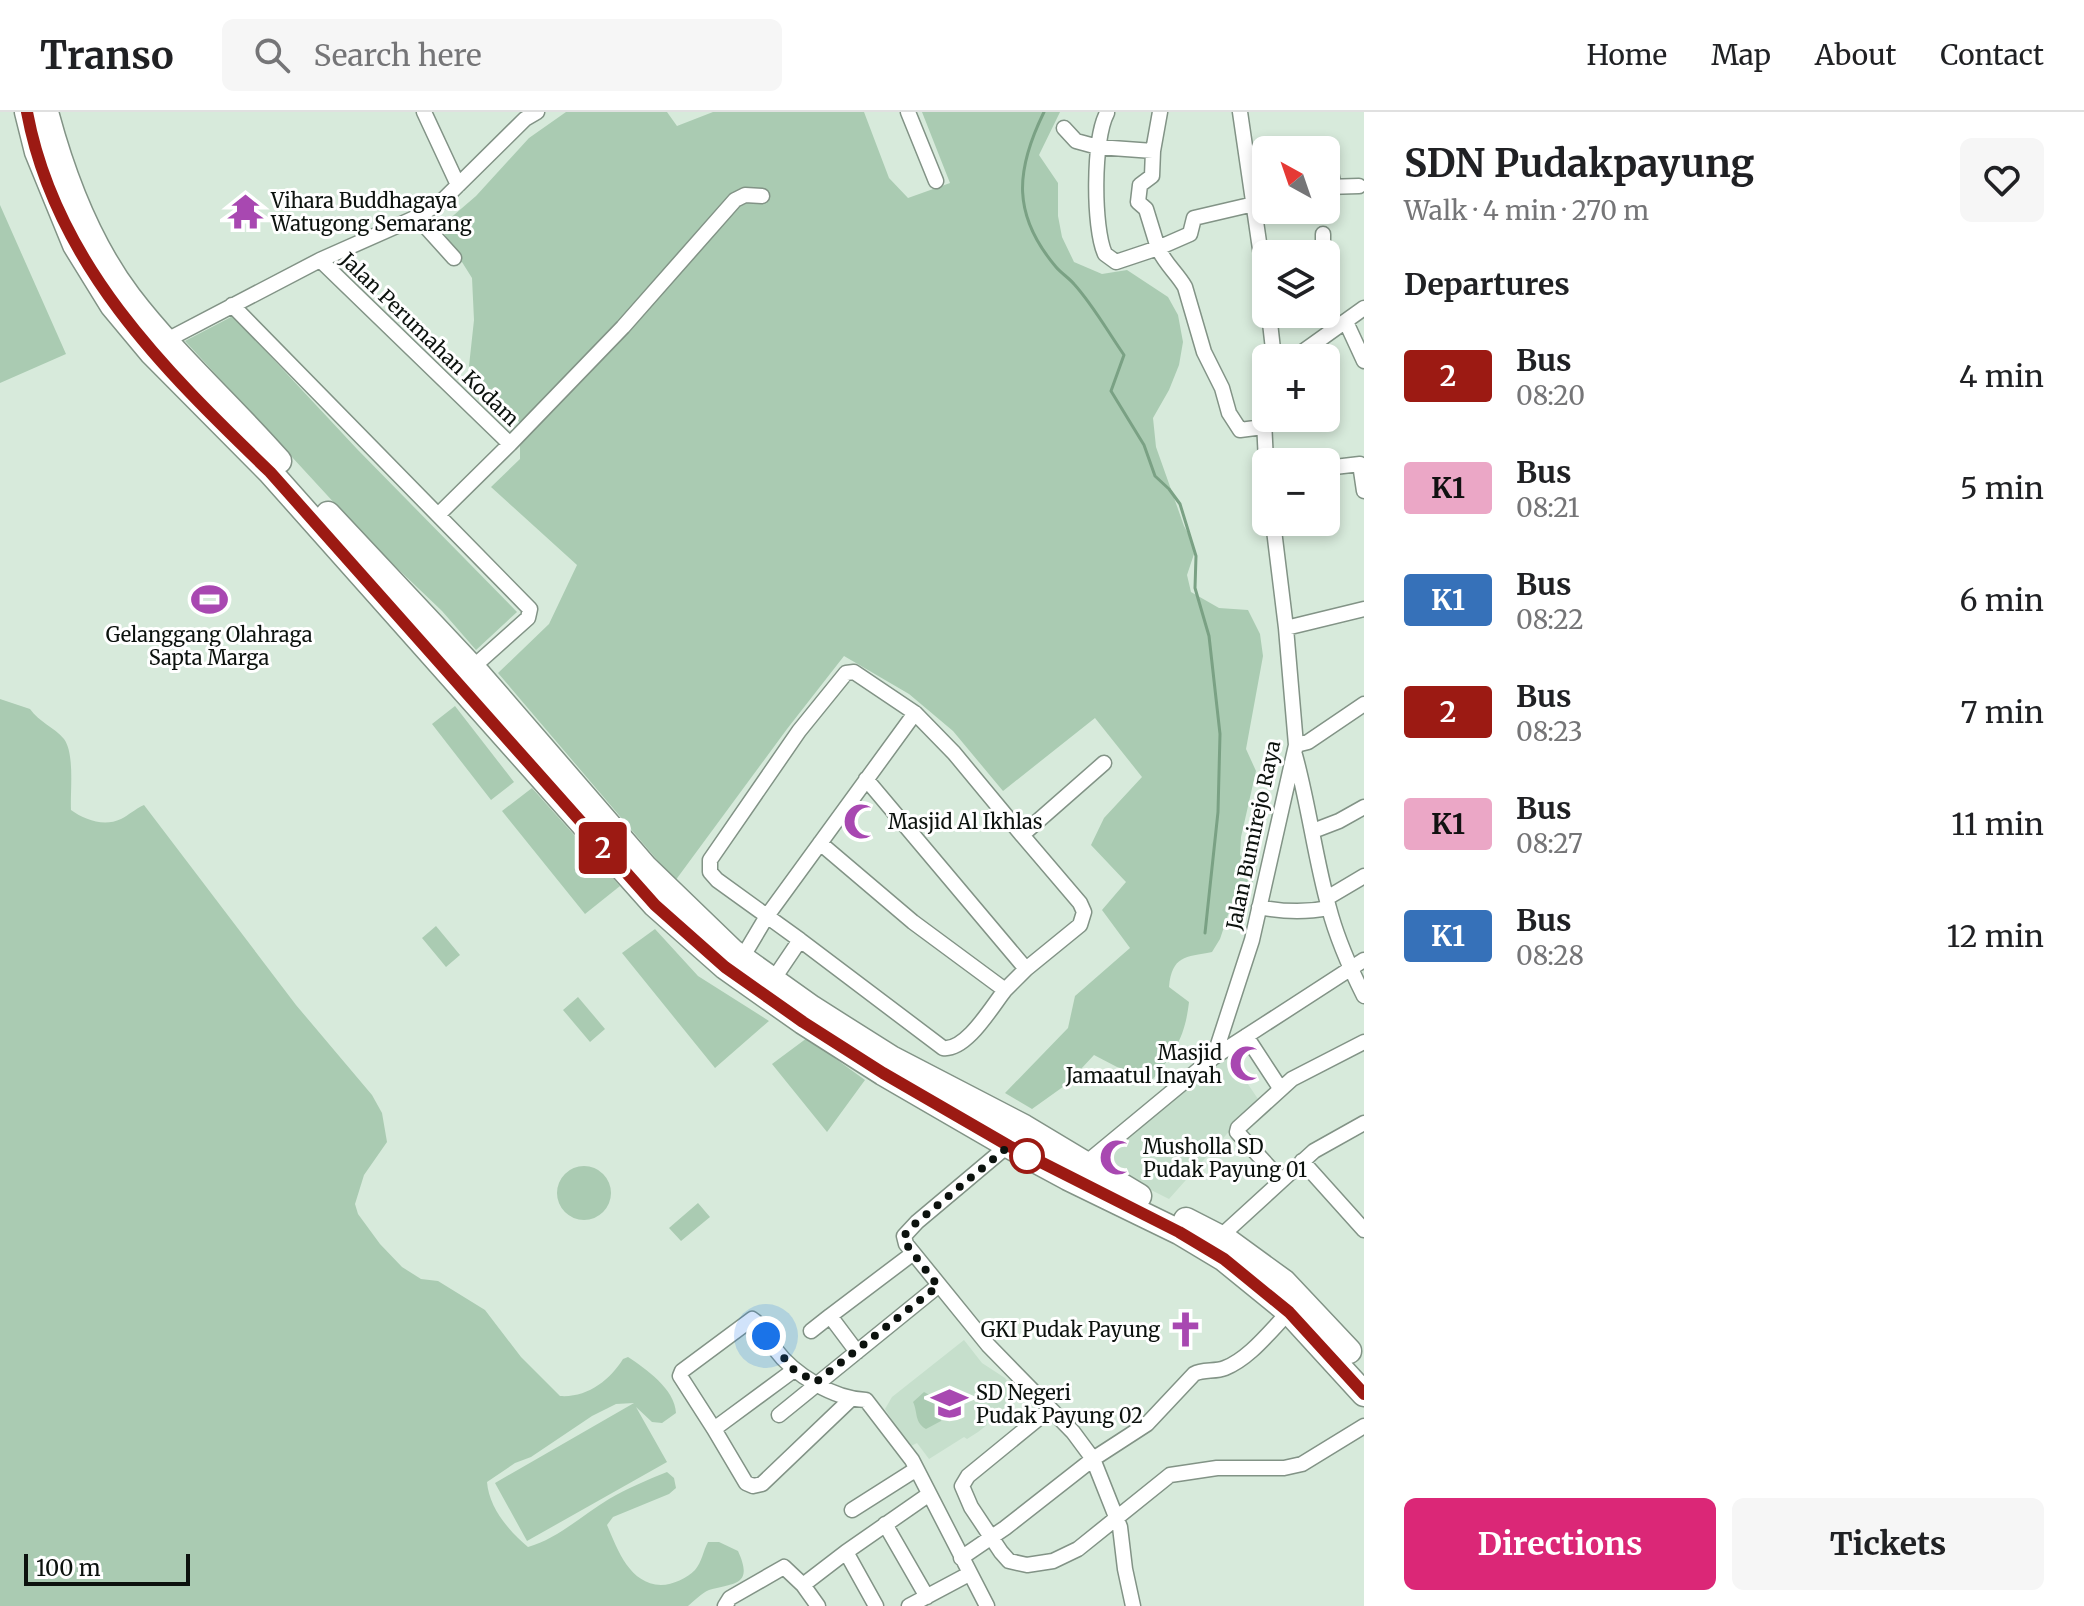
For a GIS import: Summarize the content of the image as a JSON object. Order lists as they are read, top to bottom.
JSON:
{
  "streets": {
    "street": ["Jalan Perumahan Kodam", "Jalan Bumirejo Raya"]
  },
  "places": {
    "temple": ["Vihara Buddhagaya Watugong Semarang"],
    "sports": ["Gelanggang Olahraga Sapta Marga"],
    "mosque": ["Masjid Al Ikhlas", "Masjid Jamaatul Inayah", "Musholla SD Pudak Payung 01"],
    "church": ["GKI Pudak Payung"],
    "school or university": ["SD Negeri Pudak Payung 02"]
  },
  "lines": ["bus line 2"],
  "scale_bar": "100 m",
  "north": "top left",
  "page": {
    "header": "Transo",
    "search": "Search here",
    "nav": [
      "Home",
      "Map",
      "About",
      "Contact"
    ],
    "on_map": "2",
    "heading": [
      ["SDN Pudakpayung", "Walk · 4 min · 270 m"],
      "Departures"
    ],
    "map_buttons": ["+", "−"],
    "list": [
      {
        "mark": "2",
        "name": "Bus",
        "note": "08:20",
        "value": "4 min"
      },
      {
        "mark": "K1",
        "name": "Bus",
        "note": "08:21",
        "value": "5 min"
      },
      {
        "mark": "K1",
        "name": "Bus",
        "note": "08:22",
        "value": "6 min"
      },
      {
        "mark": "2",
        "name": "Bus",
        "note": "08:23",
        "value": "7 min"
      },
      {
        "mark": "K1",
        "name": "Bus",
        "note": "08:27",
        "value": "11 min"
      },
      {
        "mark": "K1",
        "name": "Bus",
        "note": "08:28",
        "value": "12 min"
      }
    ],
    "buttons": ["Directions", "Tickets"],
    "scale": "100 m"
  }
}
